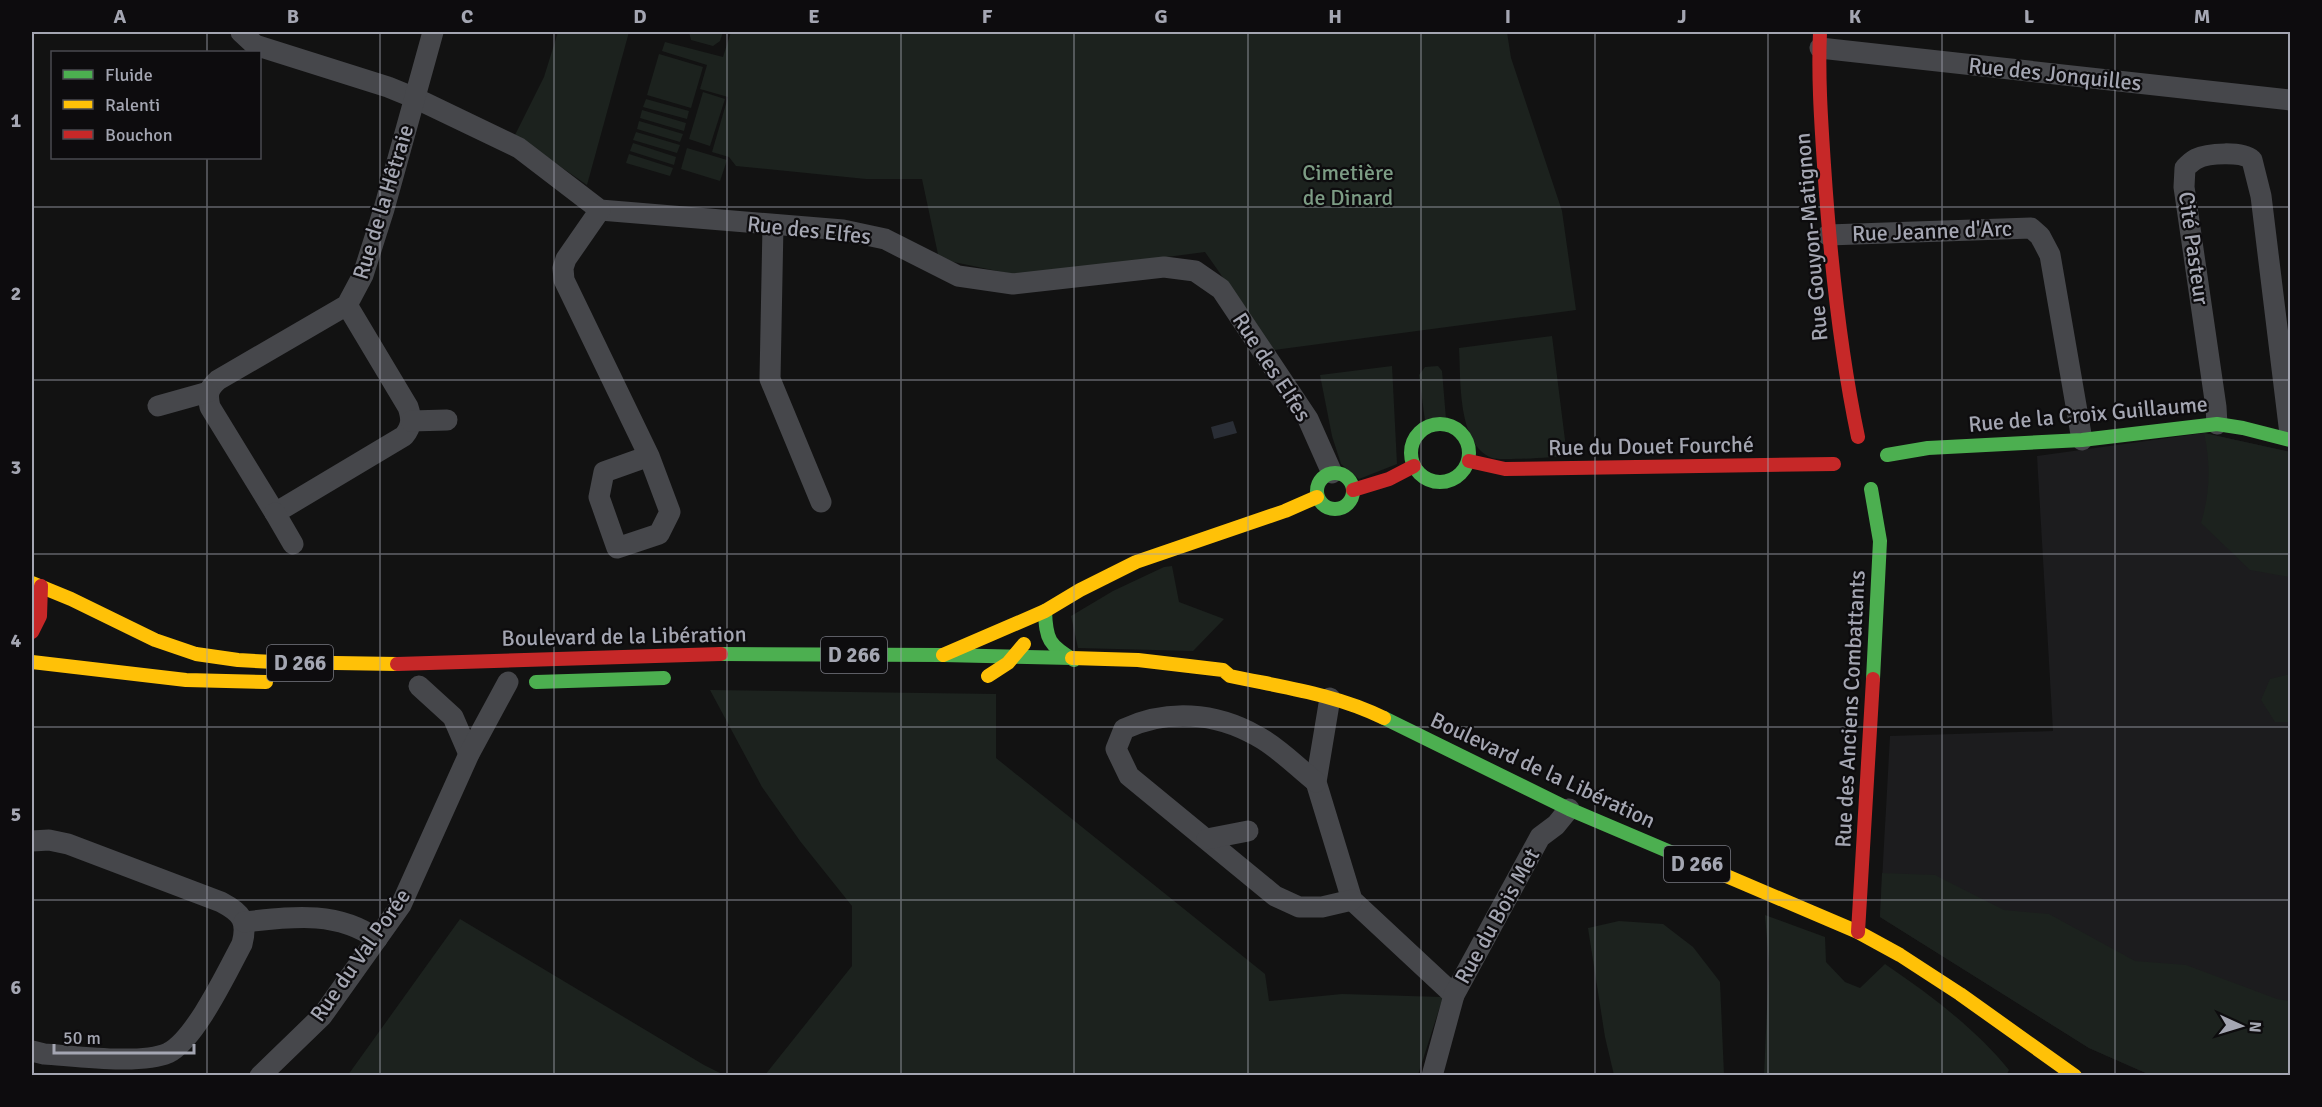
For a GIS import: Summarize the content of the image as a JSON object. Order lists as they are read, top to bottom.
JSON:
{
  "streets": {
    "main road": [
      "Rue Gouyon-Matignon",
      "Rue de la Croix Guillaume",
      "Rue du Douet Fourché",
      "Boulevard de la Libération",
      "D 266",
      "Rue des Anciens Combattants"
    ],
    "street": [
      "Rue des Jonquilles",
      "Rue de la Hêtraie",
      "Rue des Elfes",
      "Rue Jeanne d'Arc",
      "Cité Pasteur",
      "Rue du Bois Met",
      "Rue du Val Porée"
    ]
  },
  "crossings": [
    ["Rue des Jonquilles", "Rue Gouyon-Matignon"],
    ["Rue Jeanne d'Arc", "Rue Gouyon-Matignon"],
    ["Rue Jeanne d'Arc", "Rue de la Croix Guillaume"],
    ["Cité Pasteur", "Rue de la Croix Guillaume"],
    ["Boulevard de la Libération", "Rue des Anciens Combattants"],
    ["Boulevard de la Libération", "Rue du Bois Met"],
    ["Boulevard de la Libération", "Rue du Val Porée"]
  ],
  "parks": ["Cimetière de Dinard"],
  "legend": ["Fluide", "Ralenti", "Bouchon"],
  "scale_bar": "50 m",
  "north": "right",
  "grid": {
    "columns": [
      "A",
      "B",
      "C",
      "D",
      "E",
      "F",
      "G",
      "H",
      "I",
      "J",
      "K",
      "L",
      "M"
    ],
    "rows": [
      "1",
      "2",
      "3",
      "4",
      "5",
      "6"
    ]
  }
}
